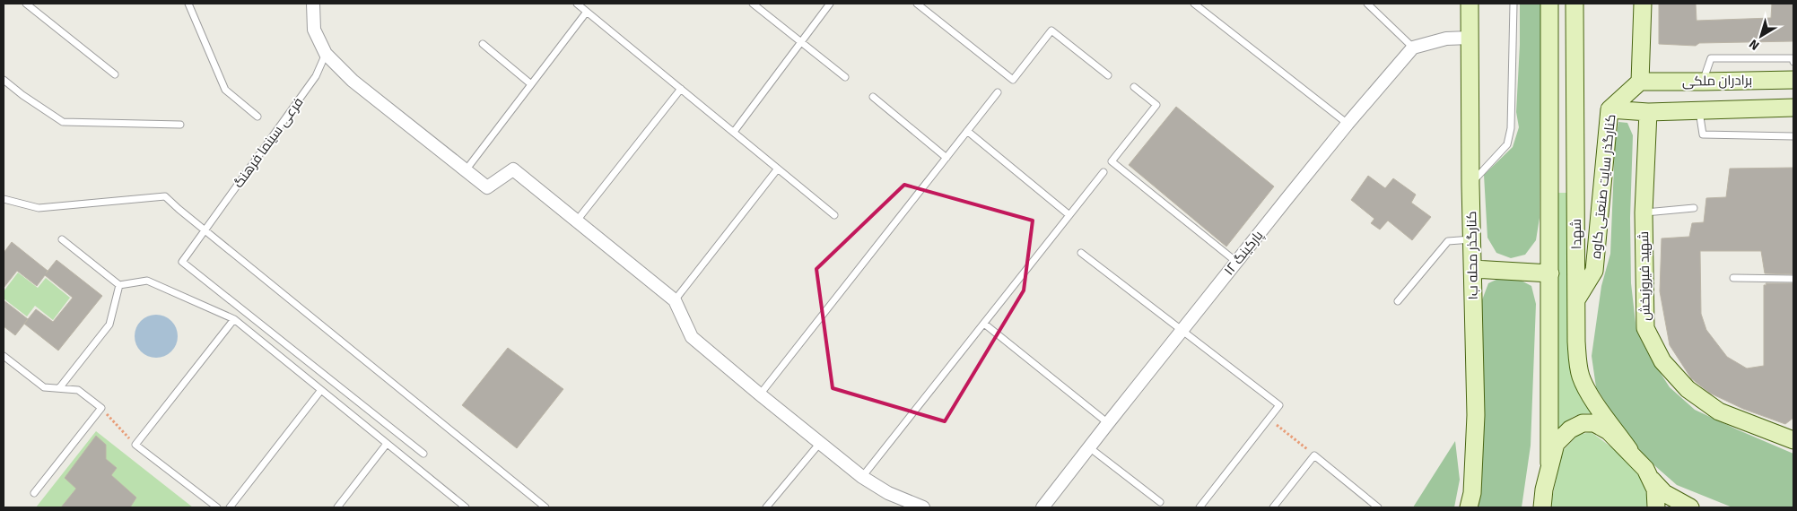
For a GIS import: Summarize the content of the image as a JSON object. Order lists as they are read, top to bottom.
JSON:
{
  "streets": {
    "main road": [
      "برادران ملکی",
      "کنارگذر سایت صنعتی کاوه",
      "شهدا",
      "کنارگذر محله ب۱",
      "شهید فیروزبخش"
    ],
    "street": ["پارکینگ ۱۲"],
    "lane": ["فرعی سینما فرهنگ"]
  },
  "crossings": [
    ["برادران ملکی", "کنارگذر سایت صنعتی کاوه"],
    ["کنارگذر سایت صنعتی کاوه", "شهدا"]
  ],
  "north": "bottom left"
}
